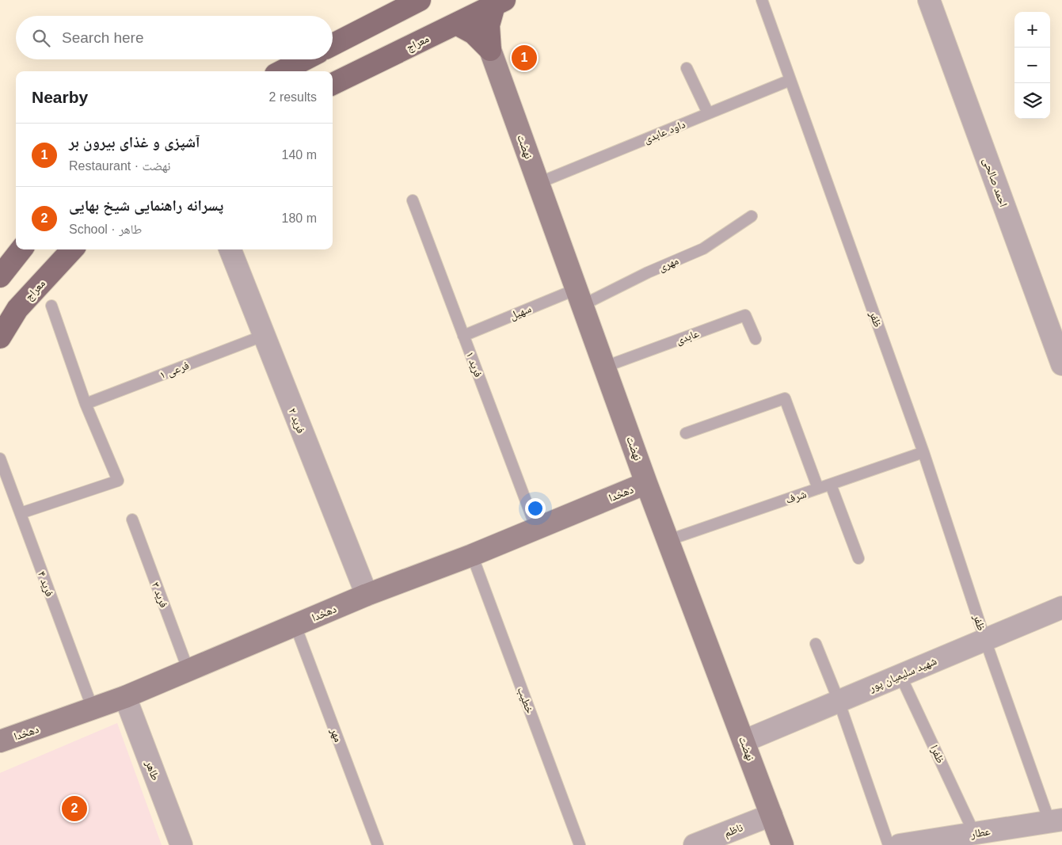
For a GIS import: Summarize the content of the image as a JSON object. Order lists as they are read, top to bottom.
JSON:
{
  "streets": {
    "main road": ["معراج"],
    "street": [
      "نهضت",
      "احمد صالحی",
      "فرید ۲",
      "دهخدا",
      "شهید سلیمیان پور",
      "طاهر",
      "ناظم",
      "عطار"
    ],
    "lane": [
      "داود عابدی",
      "مهری",
      "سهیل",
      "ظفر",
      "عابدی",
      "فرید ۱",
      "فرعی ۱",
      "شرف",
      "فرید ۴",
      "فرید ۳",
      "خطیب",
      "مهر",
      "ظفرا"
    ]
  },
  "crossings": [
    ["داود عابدی", "نهضت"],
    ["داود عابدی", "ظفر"],
    ["نهضت", "مهری"],
    ["نهضت", "سهیل"],
    ["نهضت", "عابدی"],
    ["نهضت", "دهخدا"],
    ["نهضت", "شرف"],
    ["نهضت", "شهید سلیمیان پور"],
    ["نهضت", "ناظم"],
    ["مهری", "سهیل"],
    ["سهیل", "فرید ۱"],
    ["ظفر", "شرف"],
    ["ظفر", "شهید سلیمیان پور"],
    ["ظفر", "عطار"],
    ["فرید ۱", "دهخدا"],
    ["فرعی ۱", "فرید ۲"],
    ["فرید ۲", "دهخدا"],
    ["دهخدا", "فرید ۴"],
    ["دهخدا", "فرید ۳"],
    ["دهخدا", "خطیب"],
    ["دهخدا", "مهر"],
    ["دهخدا", "طاهر"],
    ["شهید سلیمیان پور", "ظفرا"],
    ["ظفرا", "عطار"]
  ],
  "page": {
    "map_buttons": ["+", "−"],
    "search": "Search here",
    "pins": ["1", "2"],
    "heading": ["Nearby", "2 results"],
    "list": [
      {
        "mark": "1",
        "name": "آشپزی و غذای بیرون بر",
        "note": "Restaurant · نهضت",
        "value": "140 m"
      },
      {
        "mark": "2",
        "name": "پسرانه راهنمایی شیخ بهایی",
        "note": "School · طاهر",
        "value": "180 m"
      }
    ]
  }
}
